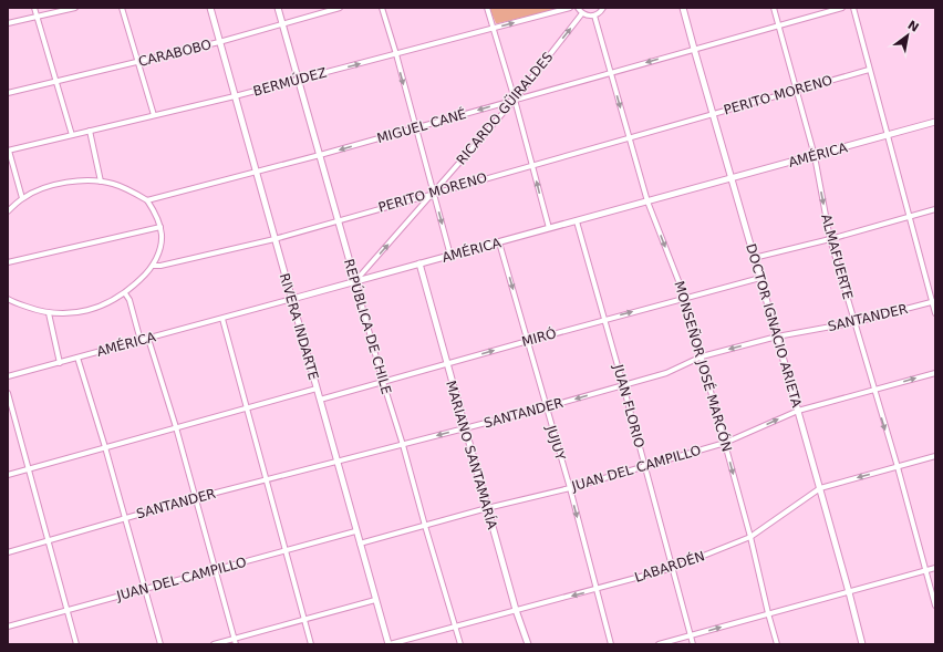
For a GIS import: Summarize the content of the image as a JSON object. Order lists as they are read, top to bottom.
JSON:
{
  "streets": {
    "street": [
      "CARABOBO",
      "BERMÚDEZ",
      "PERITO MORENO",
      "RICARDO GÜIRALDES",
      "MIGUEL CANÉ",
      "AMÉRICA",
      "ALMAFUERTE",
      "SANTANDER",
      "DOCTOR IGNACIO ARIETA",
      "RIVERA INDARTE",
      "REPÚBLICA DE CHILE",
      "MIRÓ",
      "MONSEÑOR JOSÉ MARCÓN",
      "JUAN FLORIO",
      "JUJUY",
      "MARIANO SANTAMARÍA",
      "JUAN DEL CAMPILLO",
      "LABARDÉN"
    ]
  },
  "crossings": [
    ["CARABOBO", "RIVERA INDARTE"],
    ["CARABOBO", "REPÚBLICA DE CHILE"],
    ["BERMÚDEZ", "RIVERA INDARTE"],
    ["BERMÚDEZ", "REPÚBLICA DE CHILE"],
    ["PERITO MORENO", "RICARDO GÜIRALDES"],
    ["PERITO MORENO", "ALMAFUERTE"],
    ["PERITO MORENO", "DOCTOR IGNACIO ARIETA"],
    ["PERITO MORENO", "RIVERA INDARTE"],
    ["PERITO MORENO", "REPÚBLICA DE CHILE"],
    ["PERITO MORENO", "MONSEÑOR JOSÉ MARCÓN"],
    ["RICARDO GÜIRALDES", "MIGUEL CANÉ"],
    ["RICARDO GÜIRALDES", "AMÉRICA"],
    ["RICARDO GÜIRALDES", "REPÚBLICA DE CHILE"],
    ["MIGUEL CANÉ", "ALMAFUERTE"],
    ["MIGUEL CANÉ", "DOCTOR IGNACIO ARIETA"],
    ["MIGUEL CANÉ", "RIVERA INDARTE"],
    ["MIGUEL CANÉ", "REPÚBLICA DE CHILE"],
    ["MIGUEL CANÉ", "MONSEÑOR JOSÉ MARCÓN"],
    ["AMÉRICA", "ALMAFUERTE"],
    ["AMÉRICA", "DOCTOR IGNACIO ARIETA"],
    ["AMÉRICA", "RIVERA INDARTE"],
    ["AMÉRICA", "REPÚBLICA DE CHILE"],
    ["AMÉRICA", "MONSEÑOR JOSÉ MARCÓN"],
    ["AMÉRICA", "JUAN FLORIO"],
    ["AMÉRICA", "JUJUY"],
    ["AMÉRICA", "MARIANO SANTAMARÍA"],
    ["ALMAFUERTE", "SANTANDER"],
    ["ALMAFUERTE", "JUAN DEL CAMPILLO"],
    ["ALMAFUERTE", "LABARDÉN"],
    ["SANTANDER", "DOCTOR IGNACIO ARIETA"],
    ["SANTANDER", "RIVERA INDARTE"],
    ["SANTANDER", "REPÚBLICA DE CHILE"],
    ["SANTANDER", "MONSEÑOR JOSÉ MARCÓN"],
    ["SANTANDER", "JUAN FLORIO"],
    ["SANTANDER", "JUJUY"],
    ["SANTANDER", "MARIANO SANTAMARÍA"],
    ["DOCTOR IGNACIO ARIETA", "MIRÓ"],
    ["DOCTOR IGNACIO ARIETA", "JUAN DEL CAMPILLO"],
    ["DOCTOR IGNACIO ARIETA", "LABARDÉN"],
    ["RIVERA INDARTE", "MIRÓ"],
    ["RIVERA INDARTE", "JUAN DEL CAMPILLO"],
    ["RIVERA INDARTE", "LABARDÉN"],
    ["REPÚBLICA DE CHILE", "MIRÓ"],
    ["REPÚBLICA DE CHILE", "JUAN DEL CAMPILLO"],
    ["REPÚBLICA DE CHILE", "LABARDÉN"],
    ["MIRÓ", "MONSEÑOR JOSÉ MARCÓN"],
    ["MIRÓ", "JUAN FLORIO"],
    ["MIRÓ", "JUJUY"],
    ["MIRÓ", "MARIANO SANTAMARÍA"],
    ["MONSEÑOR JOSÉ MARCÓN", "JUAN DEL CAMPILLO"],
    ["MONSEÑOR JOSÉ MARCÓN", "LABARDÉN"],
    ["JUAN FLORIO", "JUAN DEL CAMPILLO"],
    ["JUAN FLORIO", "LABARDÉN"],
    ["JUJUY", "JUAN DEL CAMPILLO"],
    ["JUJUY", "LABARDÉN"],
    ["MARIANO SANTAMARÍA", "JUAN DEL CAMPILLO"],
    ["MARIANO SANTAMARÍA", "LABARDÉN"]
  ],
  "one_way": [
    "RICARDO GÜIRALDES",
    "MIGUEL CANÉ",
    "MIRÓ",
    "MONSEÑOR JOSÉ MARCÓN",
    "JUJUY"
  ],
  "north": "top right"
}
